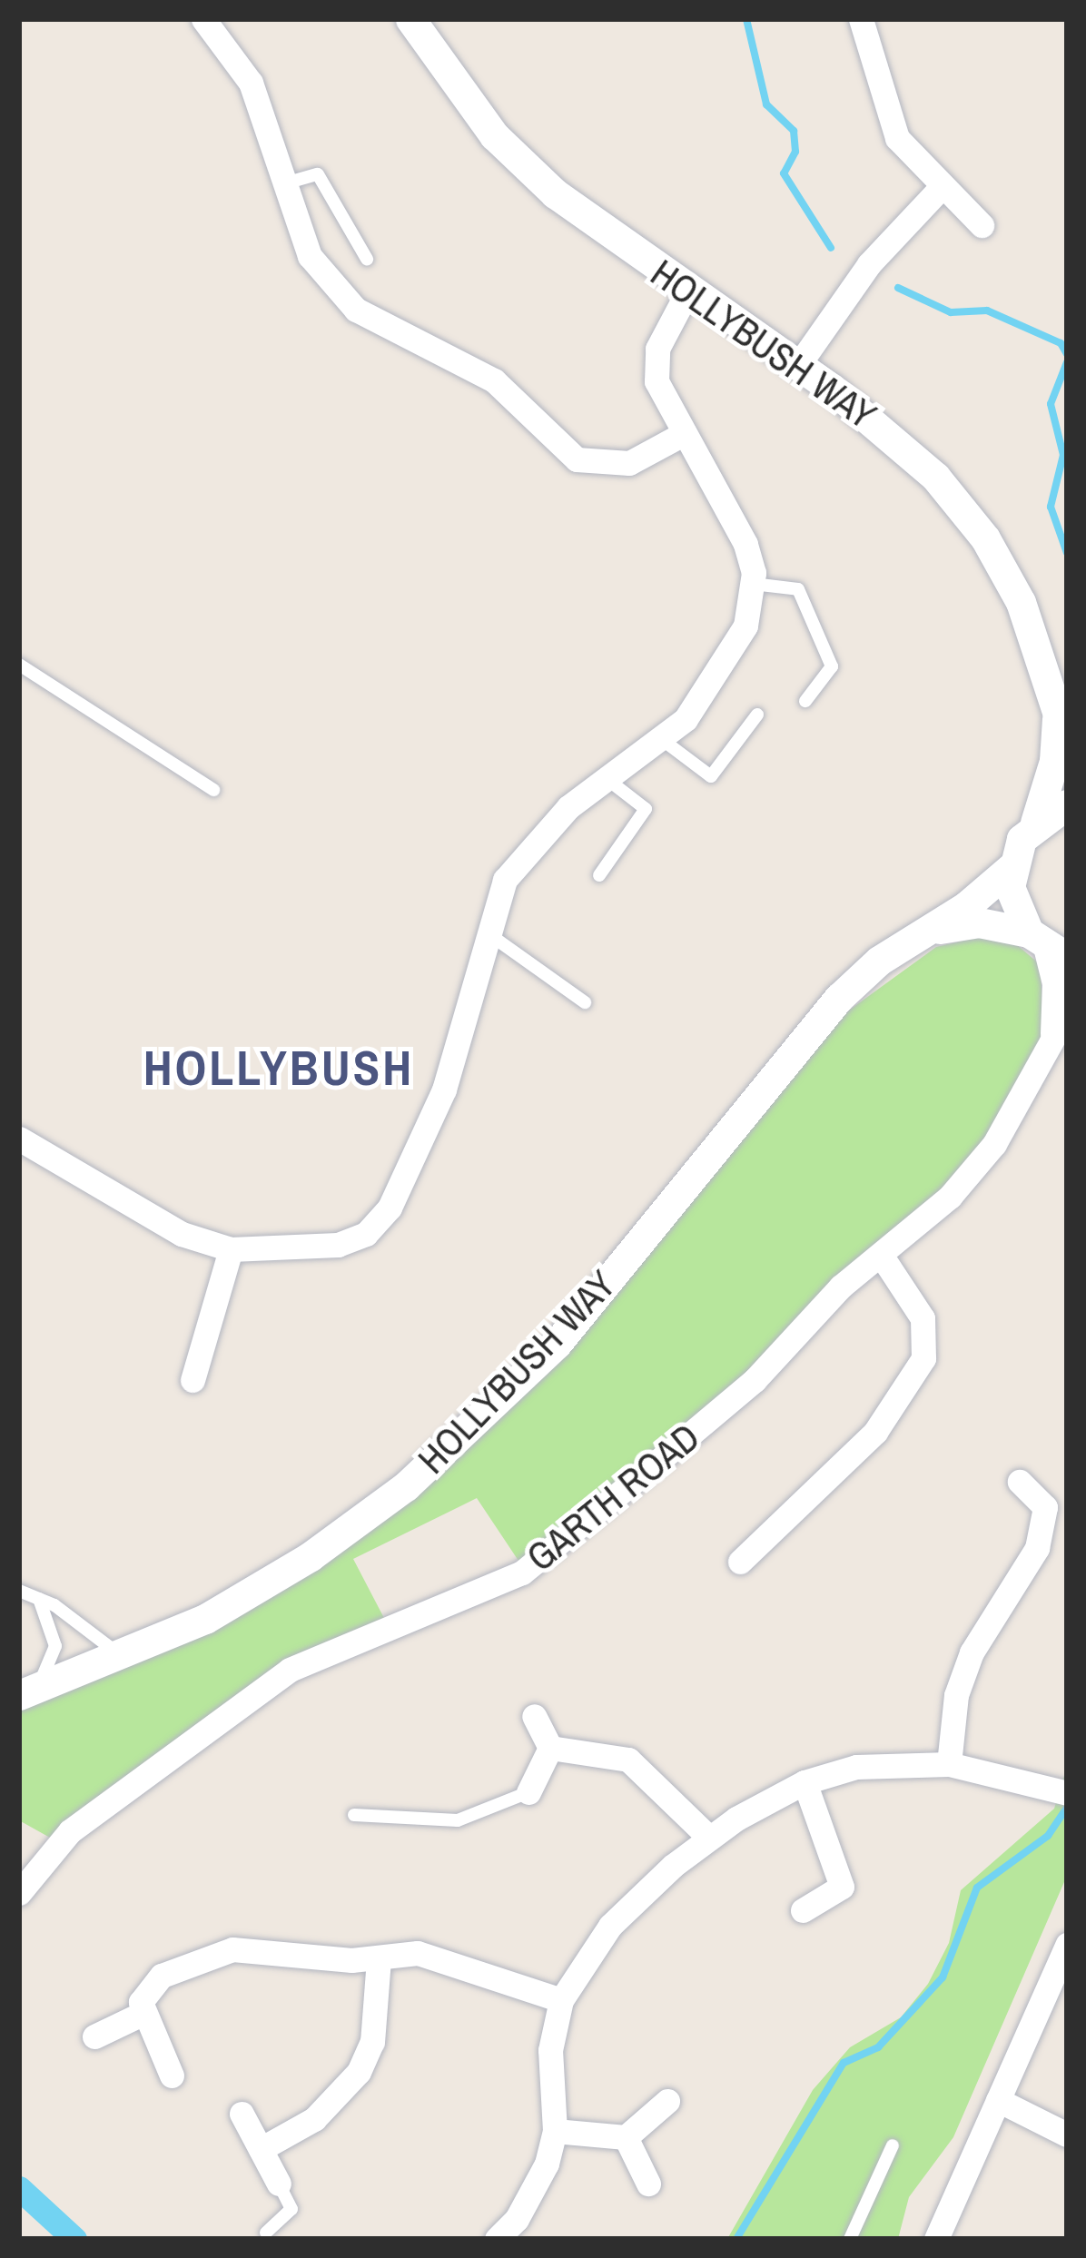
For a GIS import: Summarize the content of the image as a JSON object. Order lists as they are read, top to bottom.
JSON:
{
  "streets": {
    "street": ["HOLLYBUSH WAY", "GARTH ROAD"]
  },
  "crossings": [
    ["HOLLYBUSH WAY", "GARTH ROAD"]
  ],
  "districts": ["HOLLYBUSH"]
}
